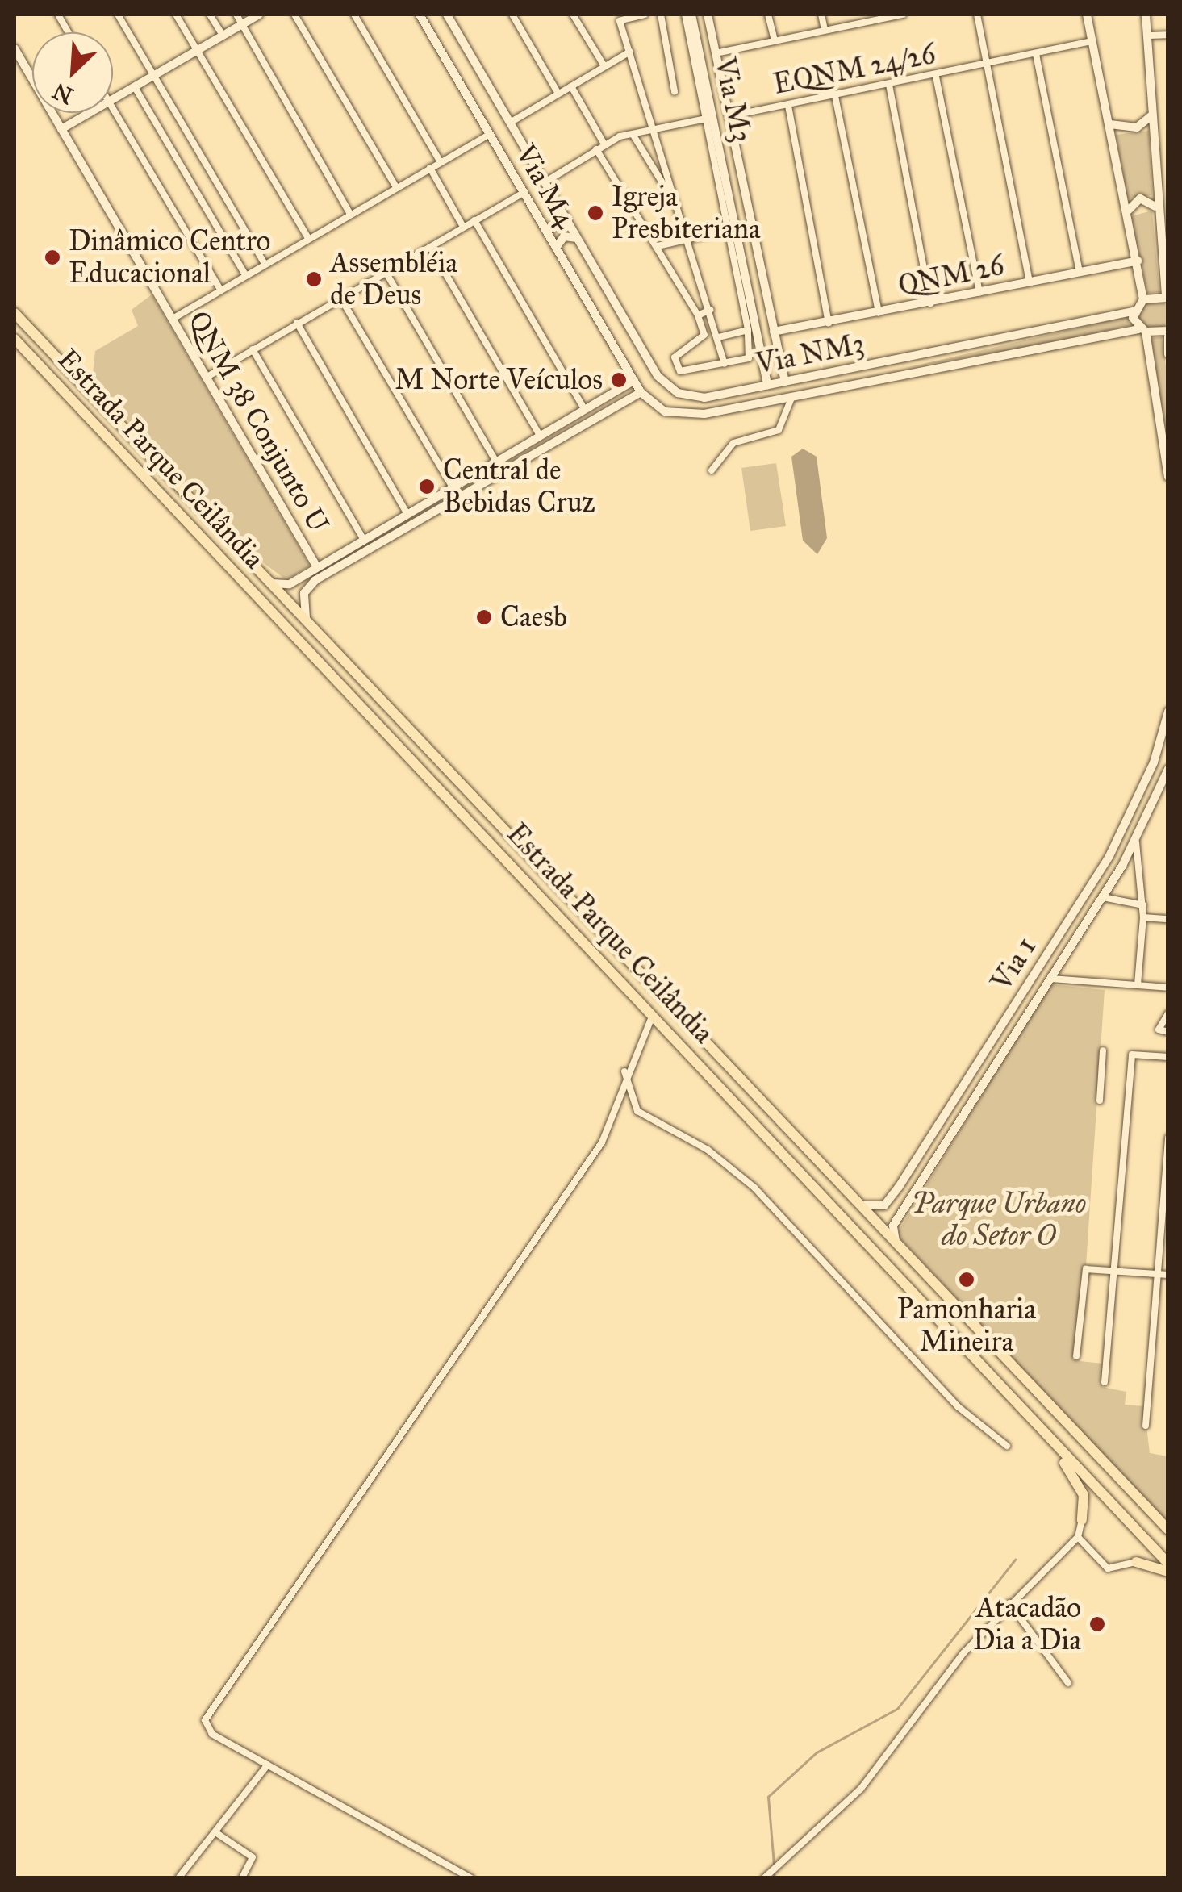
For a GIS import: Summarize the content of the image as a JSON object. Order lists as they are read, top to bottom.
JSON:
{
  "streets": {
    "highway": ["Estrada Parque Ceilândia"],
    "main road": [
      "Via M3",
      "Via M4",
      "QNM 26",
      "Via NM3",
      "QNM 38 Conjunto U",
      "Via 1"
    ],
    "street": ["EQNM 24/26"]
  },
  "crossings": [
    ["EQNM 24/26", "Via M3"],
    ["Via M3", "QNM 26"],
    ["Via M3", "Via NM3"],
    ["Via M4", "Via NM3"],
    ["Estrada Parque Ceilândia", "Via 1"]
  ],
  "parks": ["Parque Urbano do Setor O"],
  "places": [
    "Igreja Presbiteriana",
    "Dinâmico Centro Educacional",
    "Assembléia de Deus",
    "M Norte Veículos",
    "Central de Bebidas Cruz",
    "Caesb",
    "Pamonharia Mineira",
    "Atacadão Dia a Dia"
  ],
  "north": "bottom left"
}
